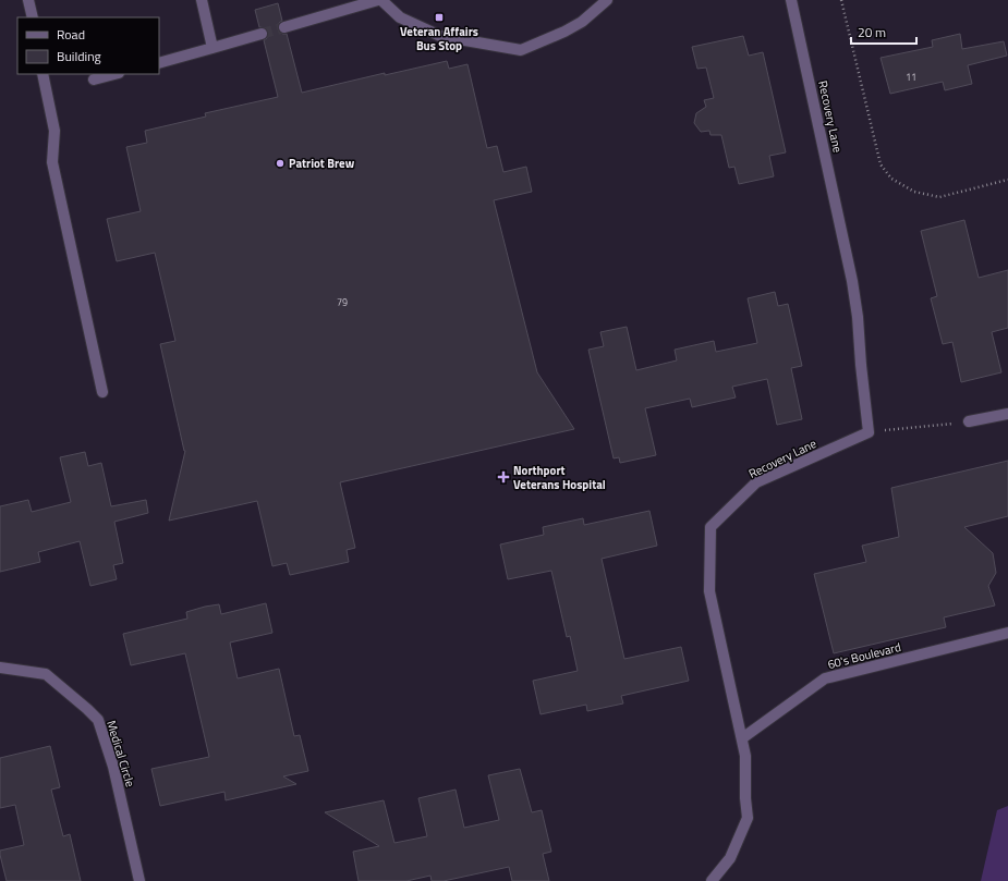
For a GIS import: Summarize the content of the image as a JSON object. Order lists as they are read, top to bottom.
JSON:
{
  "streets": {
    "lane": ["Recovery Lane", "60's Boulevard", "Medical Circle"]
  },
  "crossings": [
    ["Recovery Lane", "60's Boulevard"]
  ],
  "places": {
    "transit": ["Veteran Affairs Bus Stop"],
    "other": ["Patriot Brew"],
    "health": ["Northport Veterans Hospital"]
  },
  "house_numbers": ["11", "79"],
  "legend": ["Road", "Building"],
  "scale_bar": "20 m"
}
